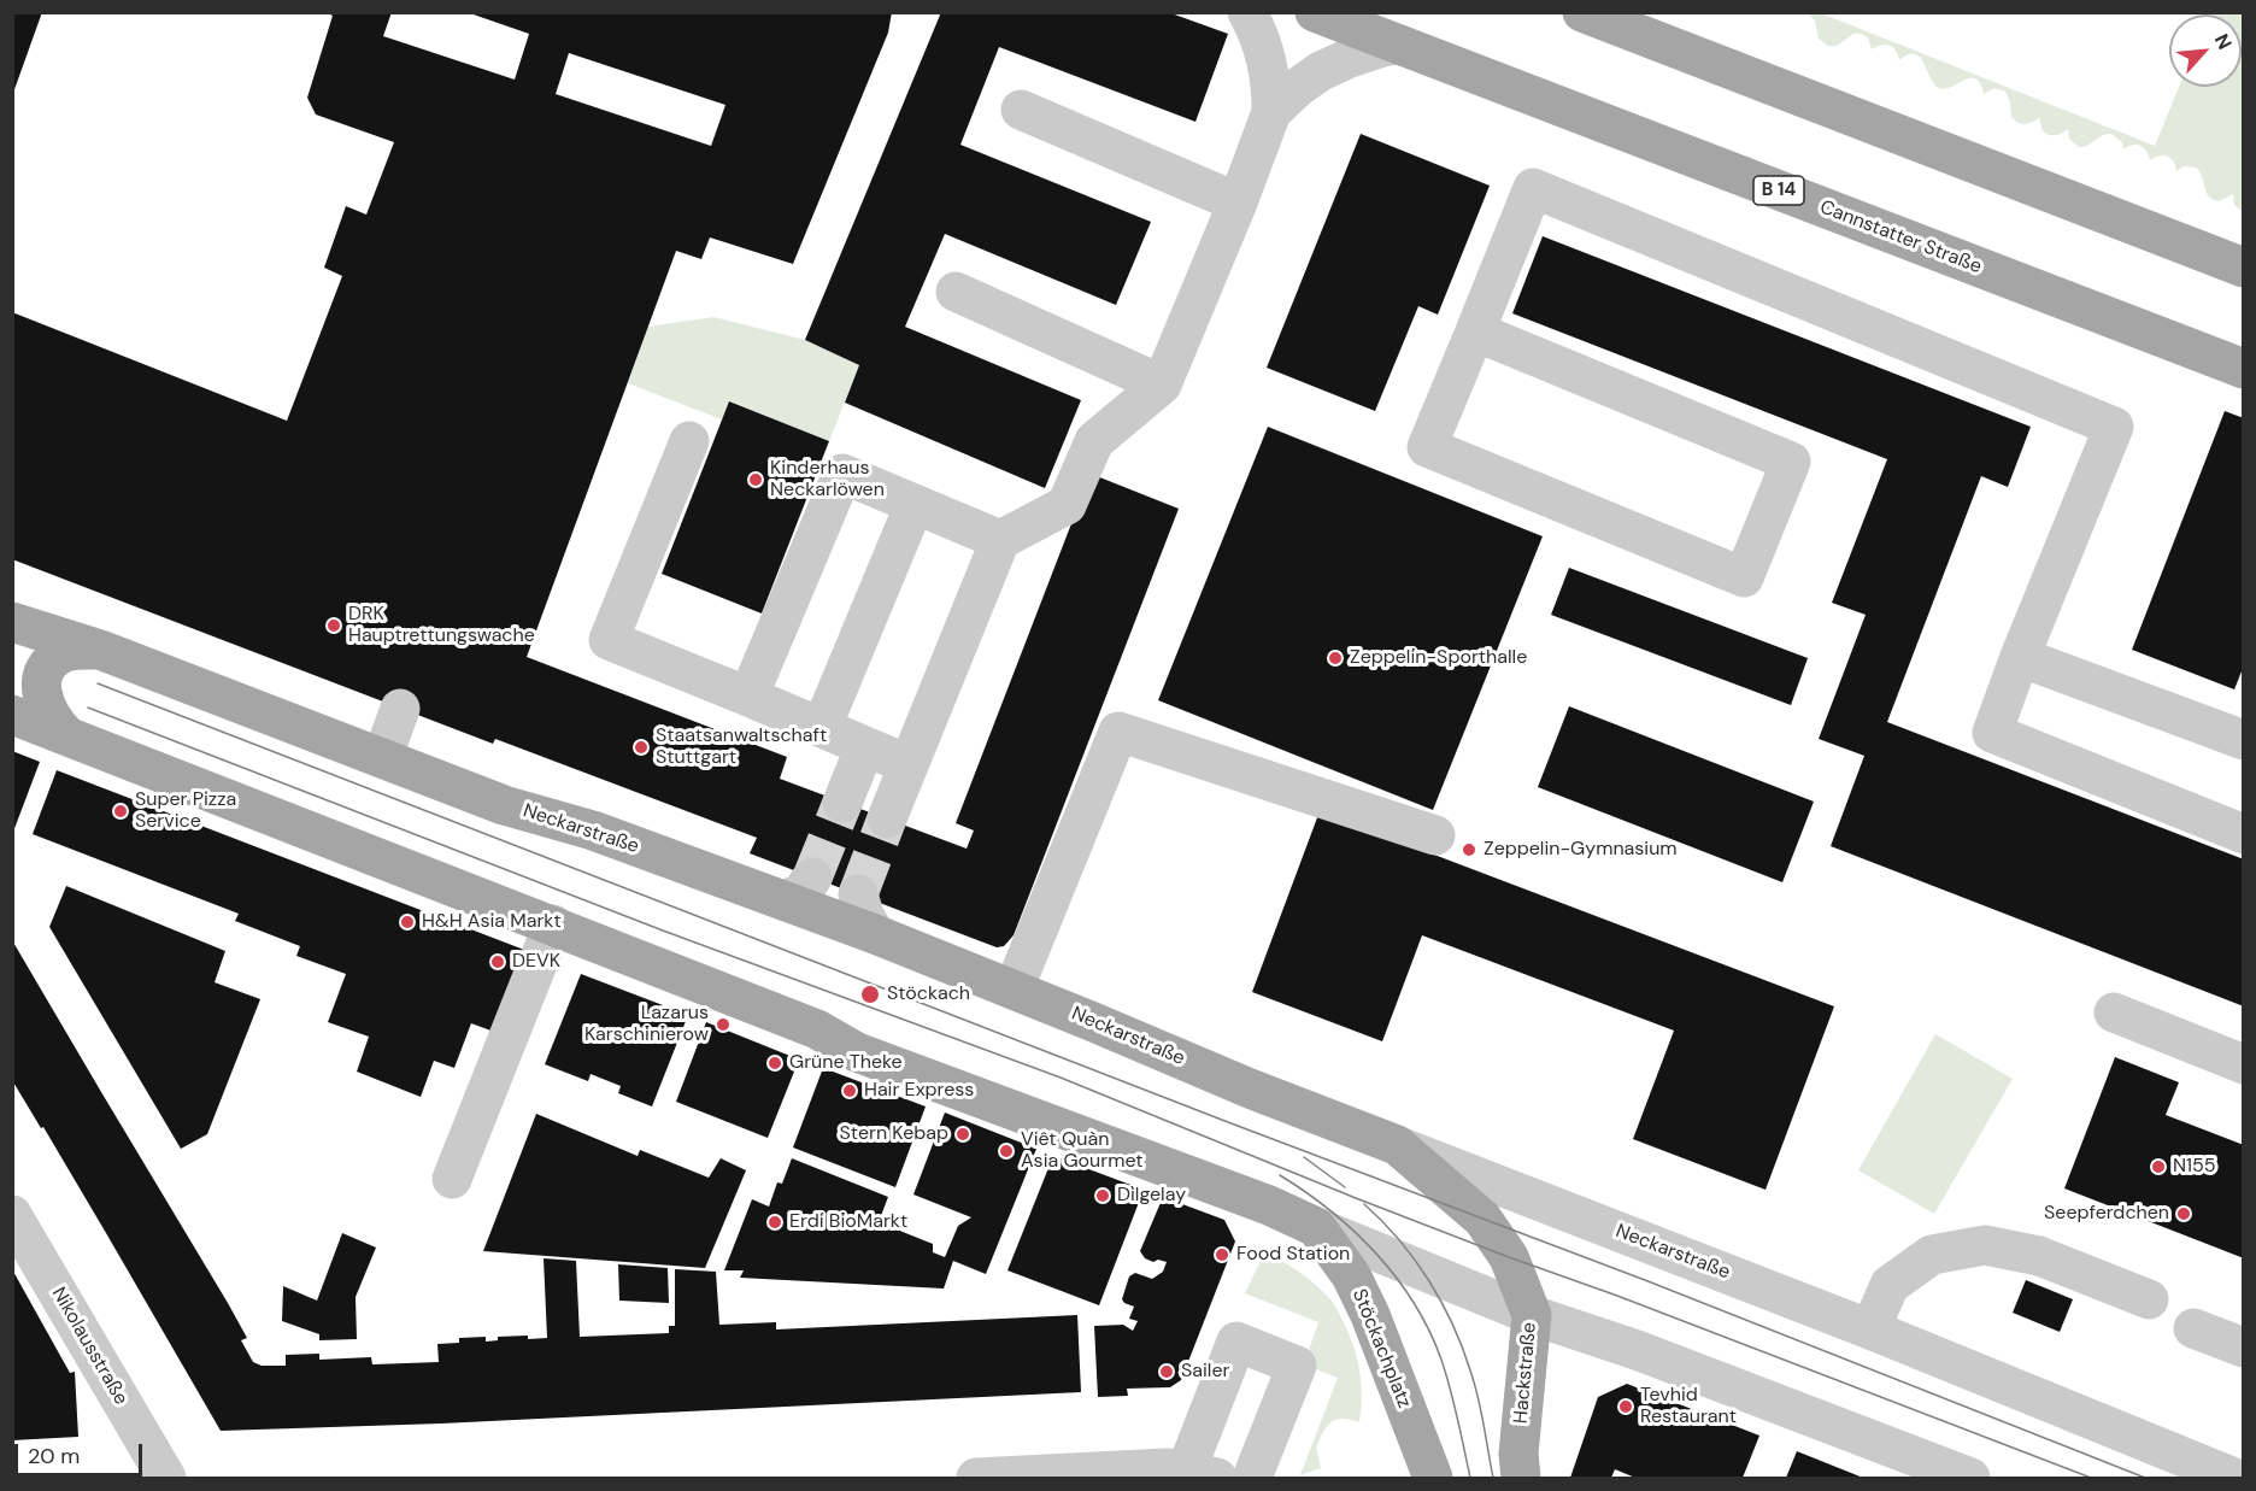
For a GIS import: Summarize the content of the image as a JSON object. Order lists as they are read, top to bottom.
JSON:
{
  "streets": {
    "main road": [
      "B 14",
      "Cannstatter Straße",
      "Neckarstraße",
      "Stöckachplatz",
      "Hackstraße"
    ],
    "street": ["Nikolausstraße"]
  },
  "crossings": [
    ["Neckarstraße", "Hackstraße"]
  ],
  "places": [
    "Kinderhaus Neckarlöwen",
    "DRK Hauptrettungswache",
    "Zeppelin-Sporthalle",
    "Staatsanwaltschaft Stuttgart",
    "Super Pizza Service",
    "Zeppelin-Gymnasium",
    "H&H Asia Markt",
    "DEVK",
    "Stöckach",
    "Lazarus Karschinierow",
    "Grüne Theke",
    "Hair Express",
    "Stern Kebap",
    "Viêt Quàn Asia Gourmet",
    "N155",
    "Dilgelay",
    "Seepferdchen",
    "Erdi BioMarkt",
    "Food Station",
    "Sailer",
    "Tevhid Restaurant"
  ],
  "scale_bar": "20 m",
  "north": "top right"
}
